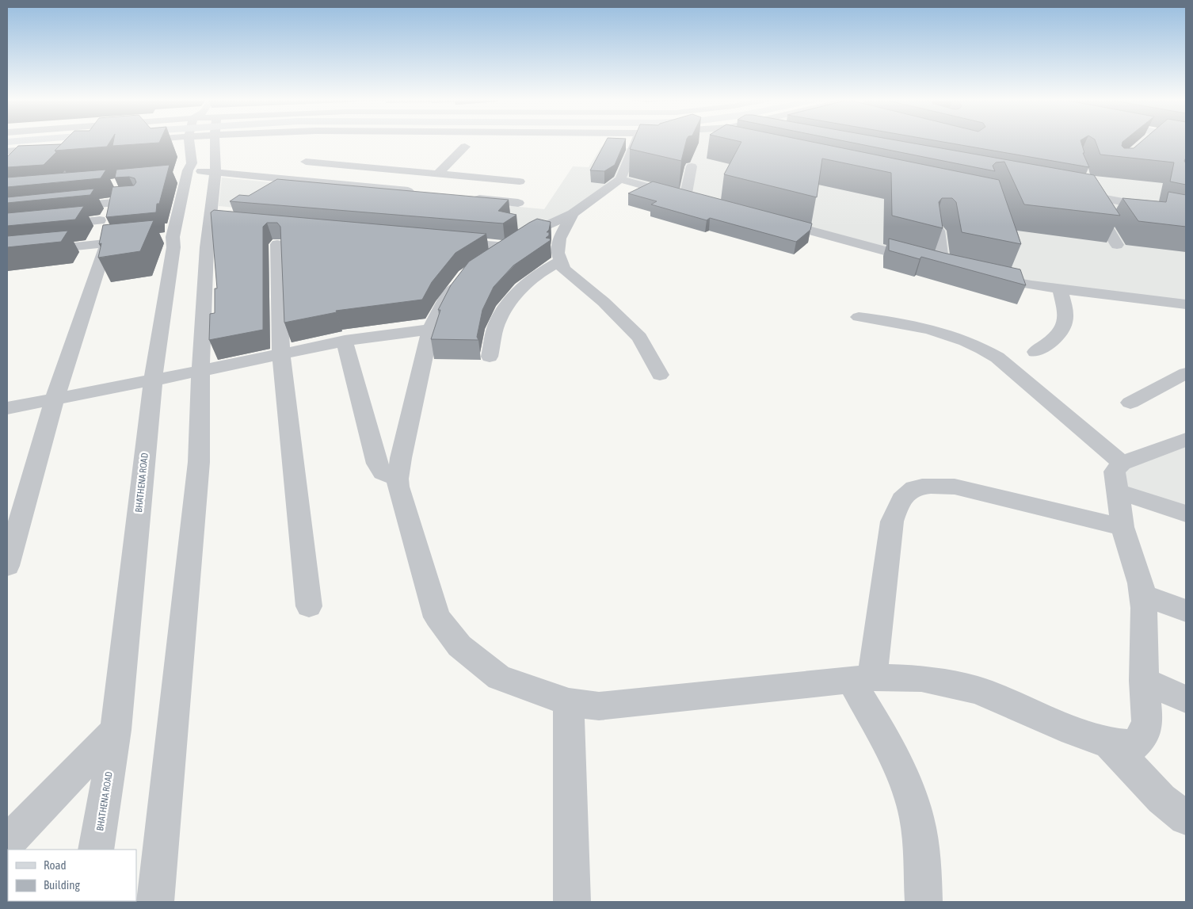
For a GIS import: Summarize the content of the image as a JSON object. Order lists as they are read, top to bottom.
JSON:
{
  "streets": {
    "street": ["BHATHENA ROAD"]
  },
  "legend": ["Road", "Building"]
}
